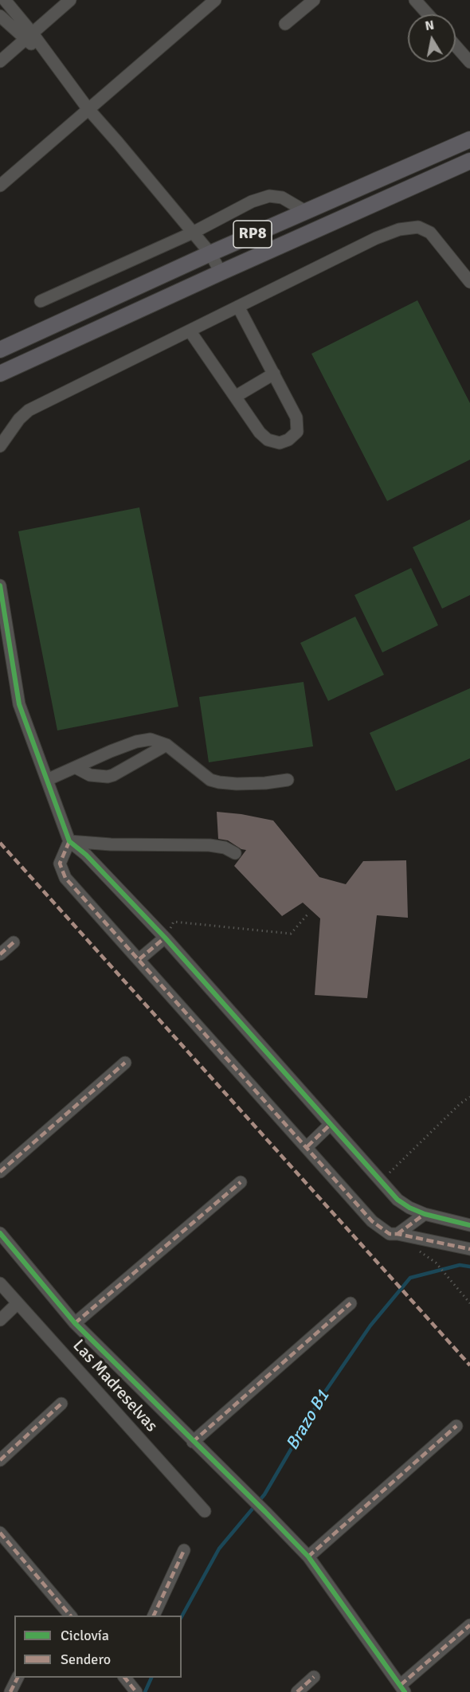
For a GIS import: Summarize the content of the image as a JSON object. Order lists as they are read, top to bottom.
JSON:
{
  "streets": {
    "main road": ["RP8"],
    "street": ["Las Madreselvas"]
  },
  "water": ["Brazo B1"],
  "legend": ["Ciclovía", "Sendero"],
  "north": "top"
}
